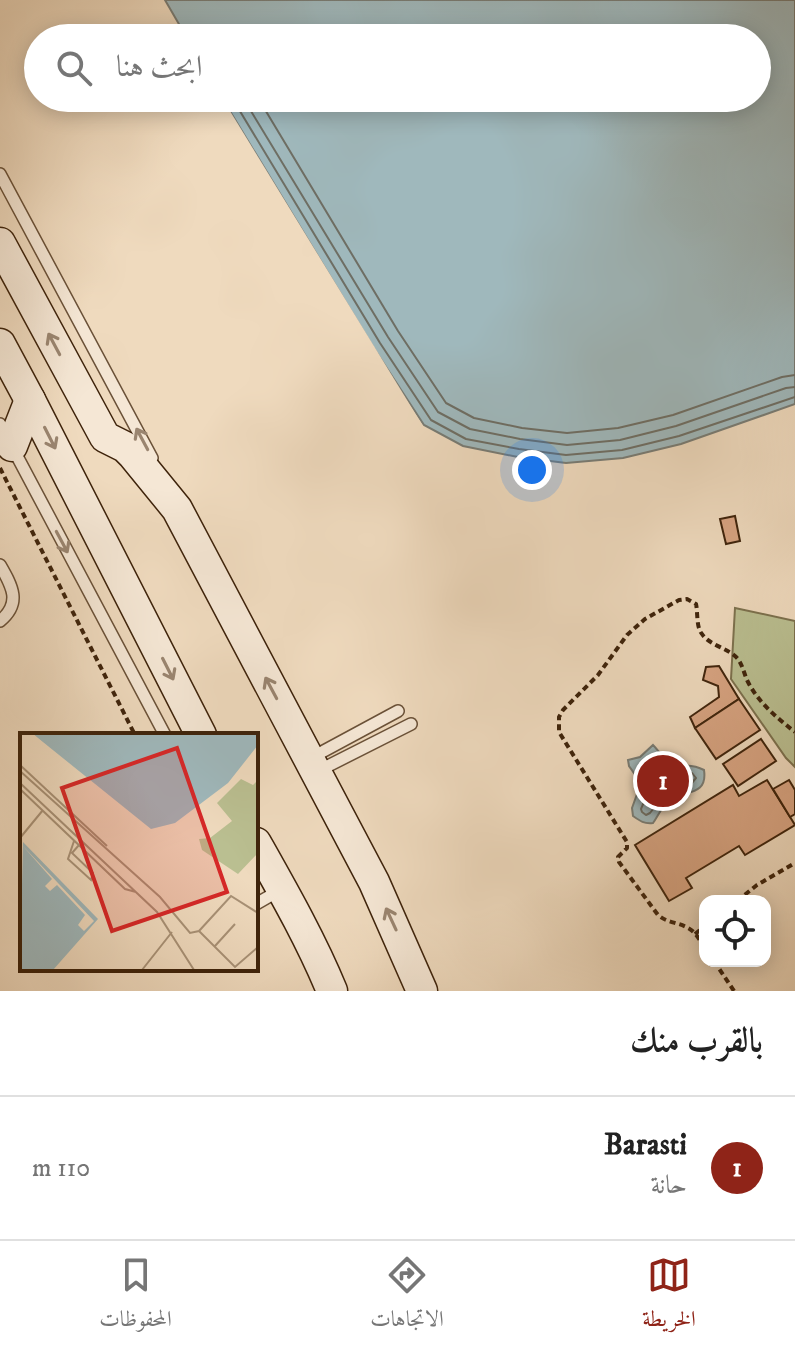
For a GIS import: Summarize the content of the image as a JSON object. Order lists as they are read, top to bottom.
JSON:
{
  "page": {
    "search": "ابحث هنا",
    "pins": "1",
    "heading": "بالقرب منك",
    "list": [
      {
        "mark": "1",
        "name": "Barasti",
        "note": "حانة",
        "value": "110 m"
      }
    ],
    "nav": ["الخريطة", "الاتجاهات", "المحفوظات"]
  }
}
